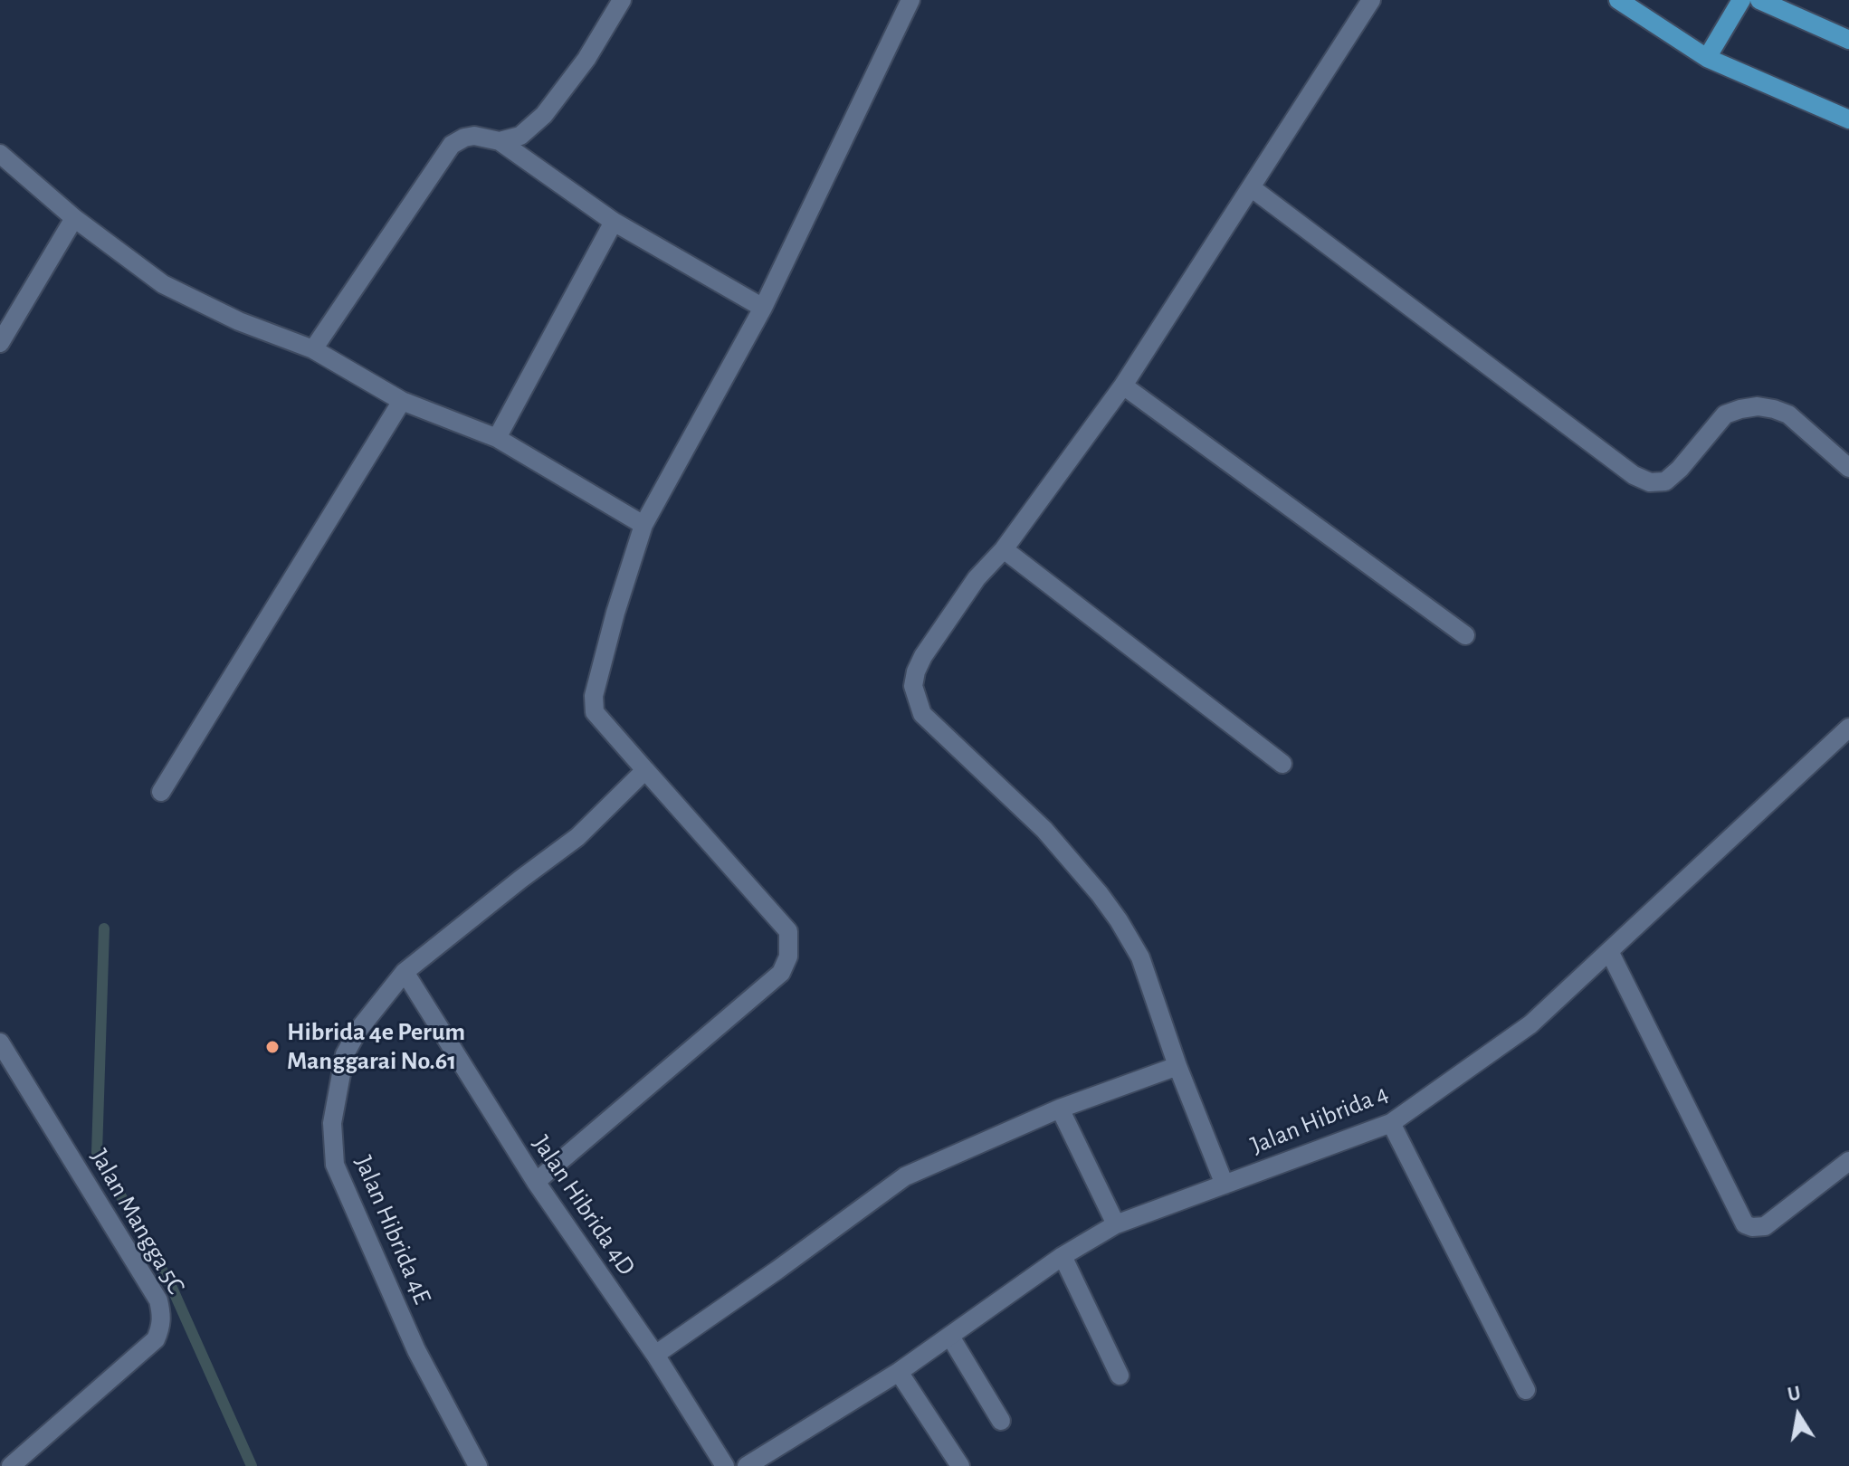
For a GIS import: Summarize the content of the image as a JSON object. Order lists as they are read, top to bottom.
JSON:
{
  "streets": {
    "street": [
      "Jalan Hibrida 4",
      "Jalan Hibrida 4D",
      "Jalan Mangga 5C",
      "Jalan Hibrida 4E"
    ]
  },
  "crossings": [
    ["Jalan Hibrida 4D", "Jalan Hibrida 4E"]
  ],
  "places": ["Hibrida 4e Perum Manggarai No.61"],
  "north": "top"
}
